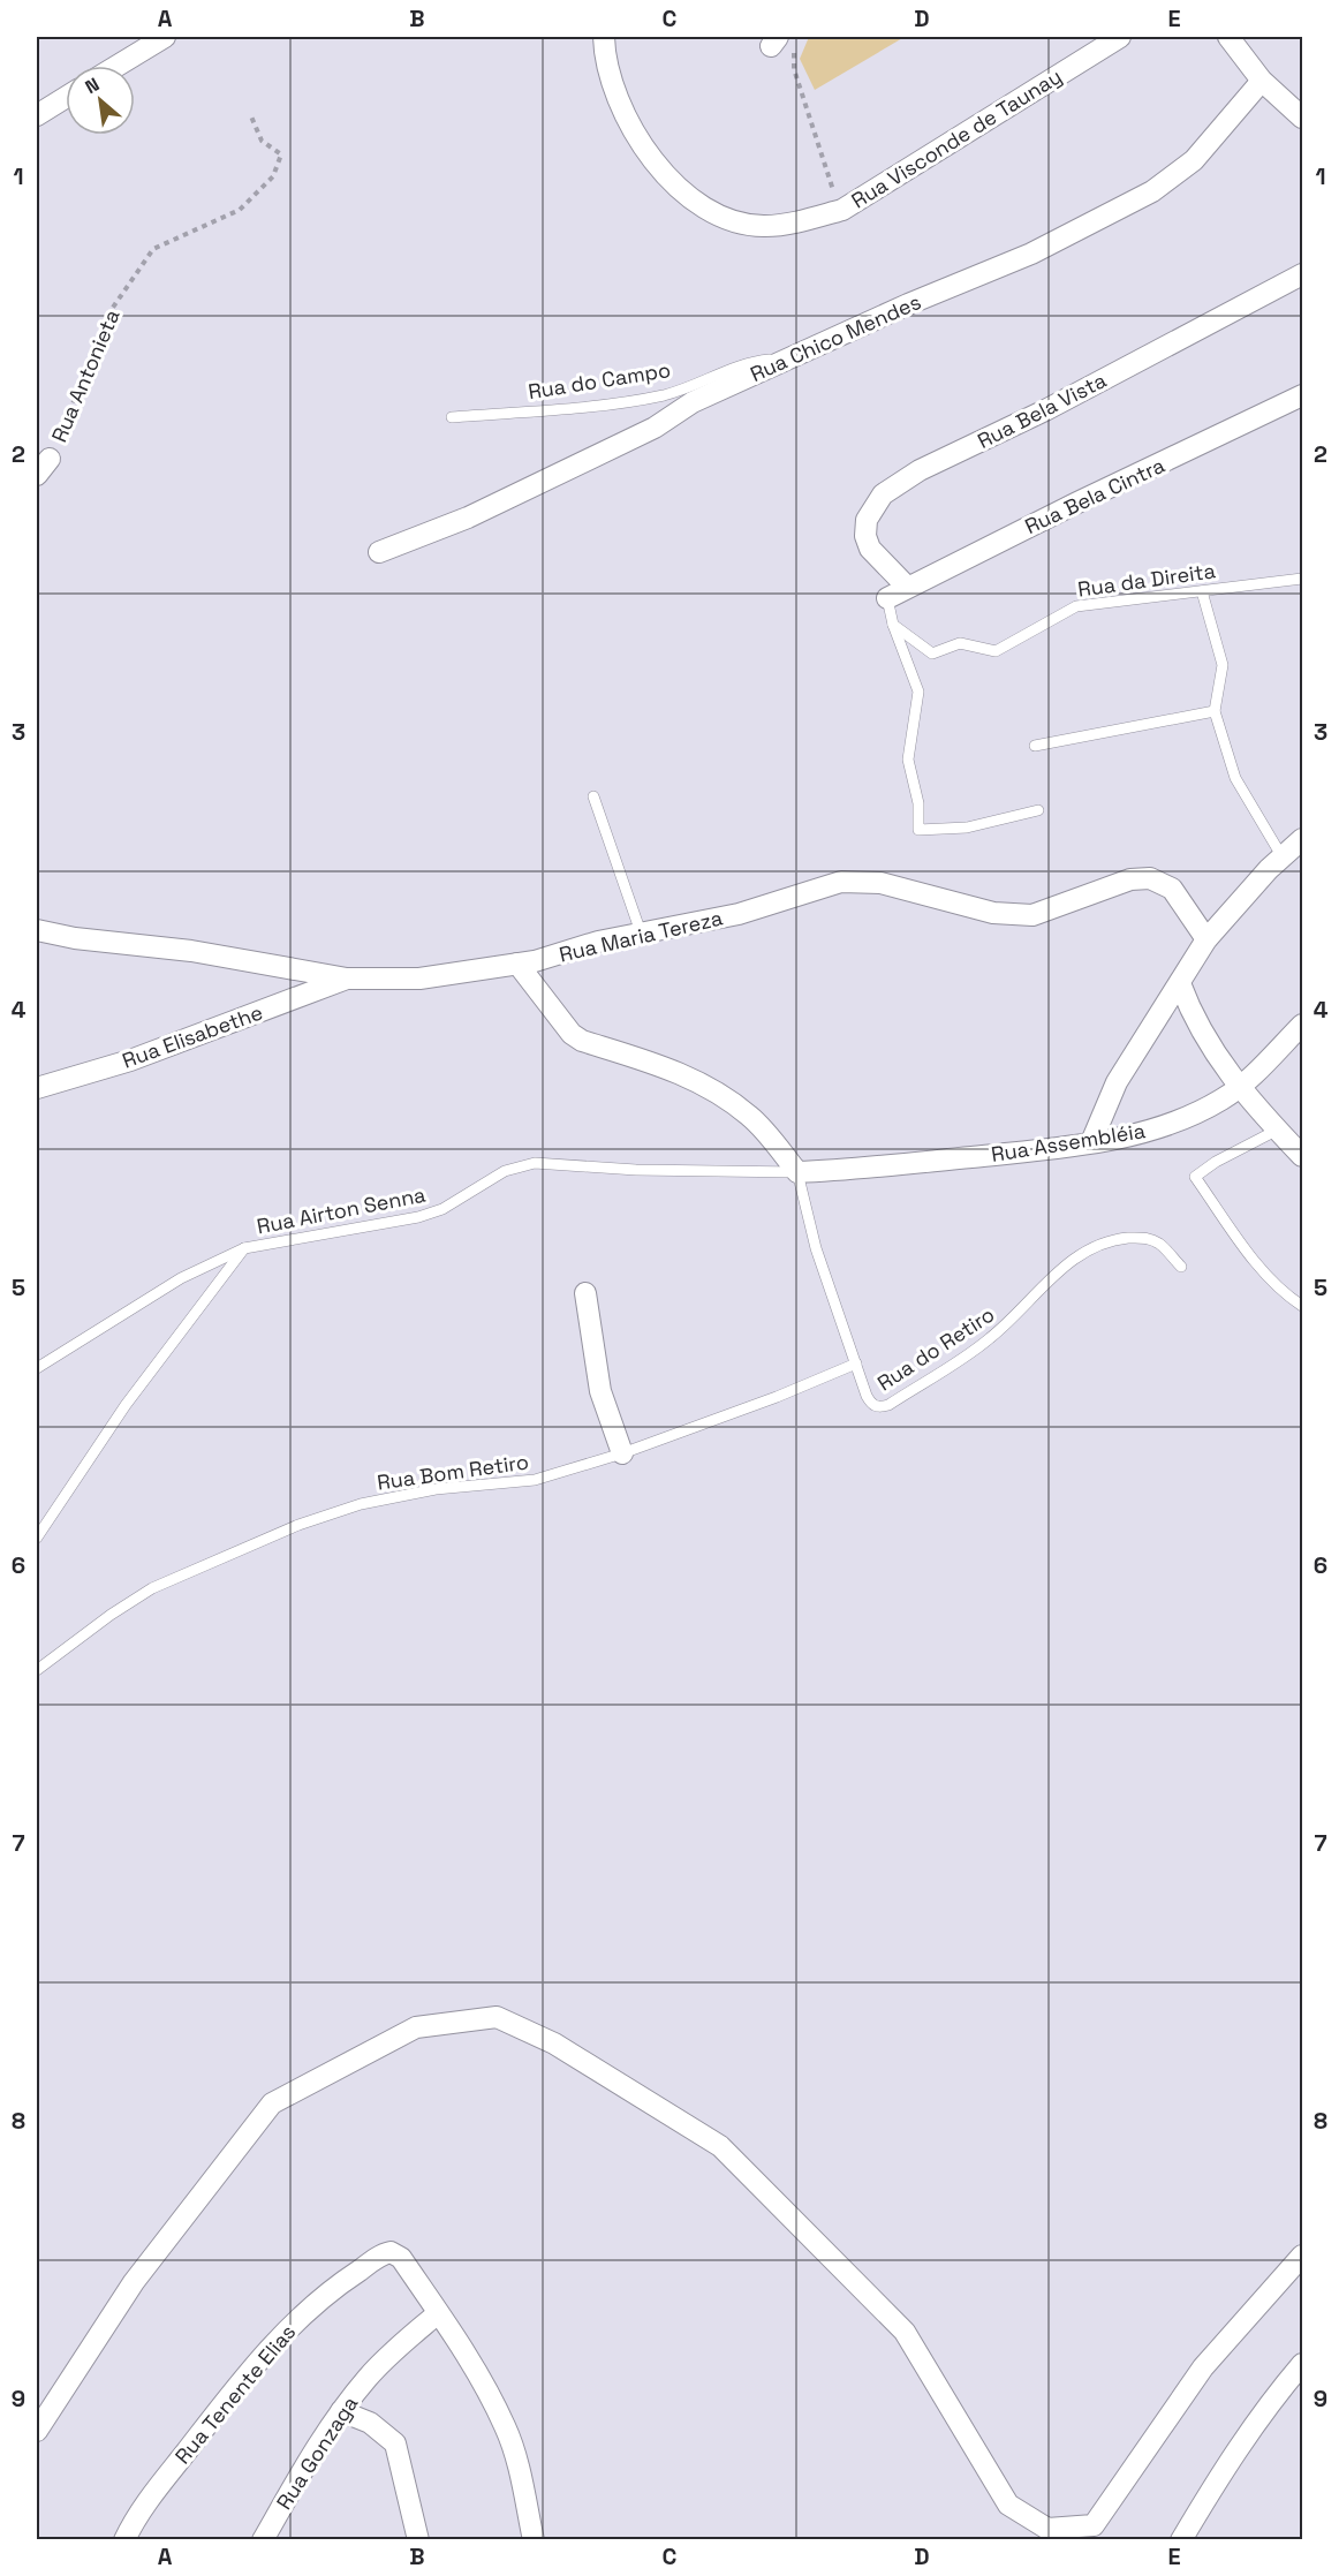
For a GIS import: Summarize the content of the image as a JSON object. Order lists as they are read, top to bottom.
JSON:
{
  "streets": {
    "street": [
      "Rua Visconde de Taunay",
      "Rua Chico Mendes",
      "Rua Bela Vista",
      "Rua Bela Cintra",
      "Rua Maria Tereza",
      "Rua Elisabethe",
      "Rua Assembléia",
      "Rua Tenente Elias",
      "Rua Gonzaga"
    ],
    "lane": [
      "Rua do Campo",
      "Rua da Direita",
      "Rua Airton Senna",
      "Rua do Retiro",
      "Rua Bom Retiro"
    ],
    "path": ["Rua Antonieta"]
  },
  "crossings": [
    ["Rua Chico Mendes", "Rua do Campo"],
    ["Rua Bela Vista", "Rua Bela Cintra"],
    ["Rua Maria Tereza", "Rua Elisabethe"],
    ["Rua Assembléia", "Rua Airton Senna"],
    ["Rua Assembléia", "Rua do Retiro"],
    ["Rua Airton Senna", "Rua do Retiro"],
    ["Rua do Retiro", "Rua Bom Retiro"],
    ["Rua Tenente Elias", "Rua Gonzaga"]
  ],
  "north": "top left",
  "grid": {
    "columns": [
      "A",
      "B",
      "C",
      "D",
      "E"
    ],
    "rows": [
      "1",
      "2",
      "3",
      "4",
      "5",
      "6",
      "7",
      "8",
      "9"
    ]
  }
}
